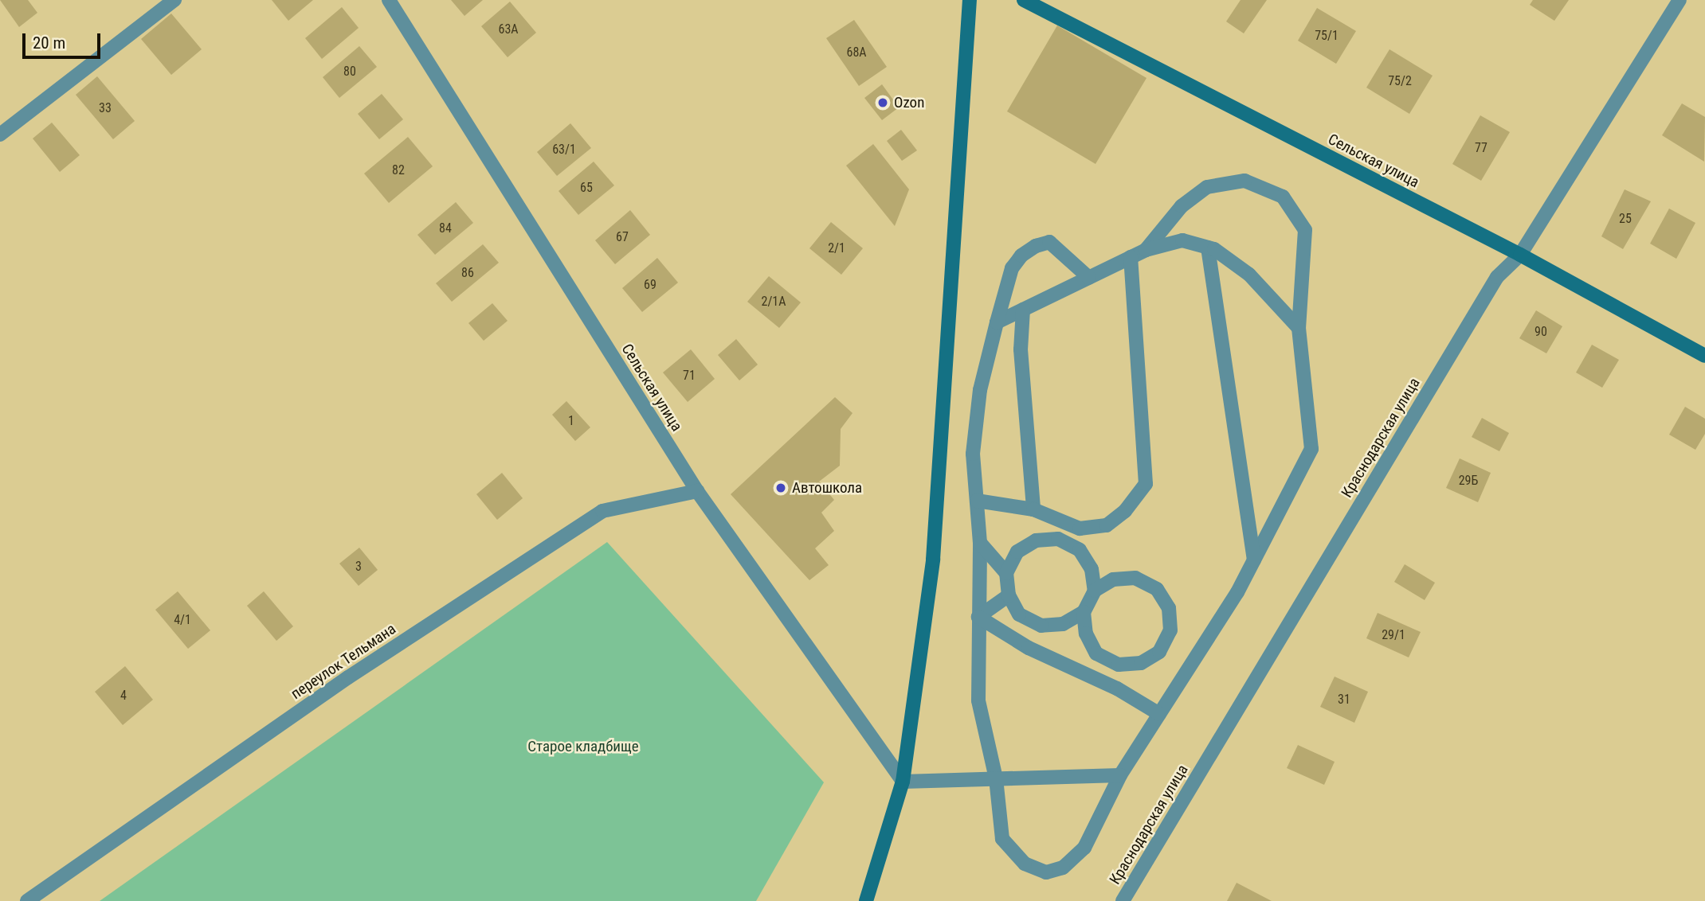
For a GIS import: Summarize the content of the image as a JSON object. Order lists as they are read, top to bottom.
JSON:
{
  "streets": {
    "street": ["Сельская улица", "Краснодарская улица", "переулок Тельмана"]
  },
  "crossings": [
    ["Сельская улица", "Краснодарская улица"],
    ["Сельская улица", "переулок Тельмана"]
  ],
  "parks": ["Старое кладбище"],
  "places": ["Ozon", "Автошкола"],
  "house_numbers": [
    "63А",
    "75/1",
    "68А",
    "80",
    "75/2",
    "33",
    "77",
    "63/1",
    "82",
    "65",
    "25",
    "84",
    "67",
    "2/1",
    "86",
    "69",
    "2/1А",
    "90",
    "71",
    "1",
    "29Б",
    "3",
    "4/1",
    "29/1",
    "4",
    "31"
  ],
  "scale_bar": "20 m"
}
